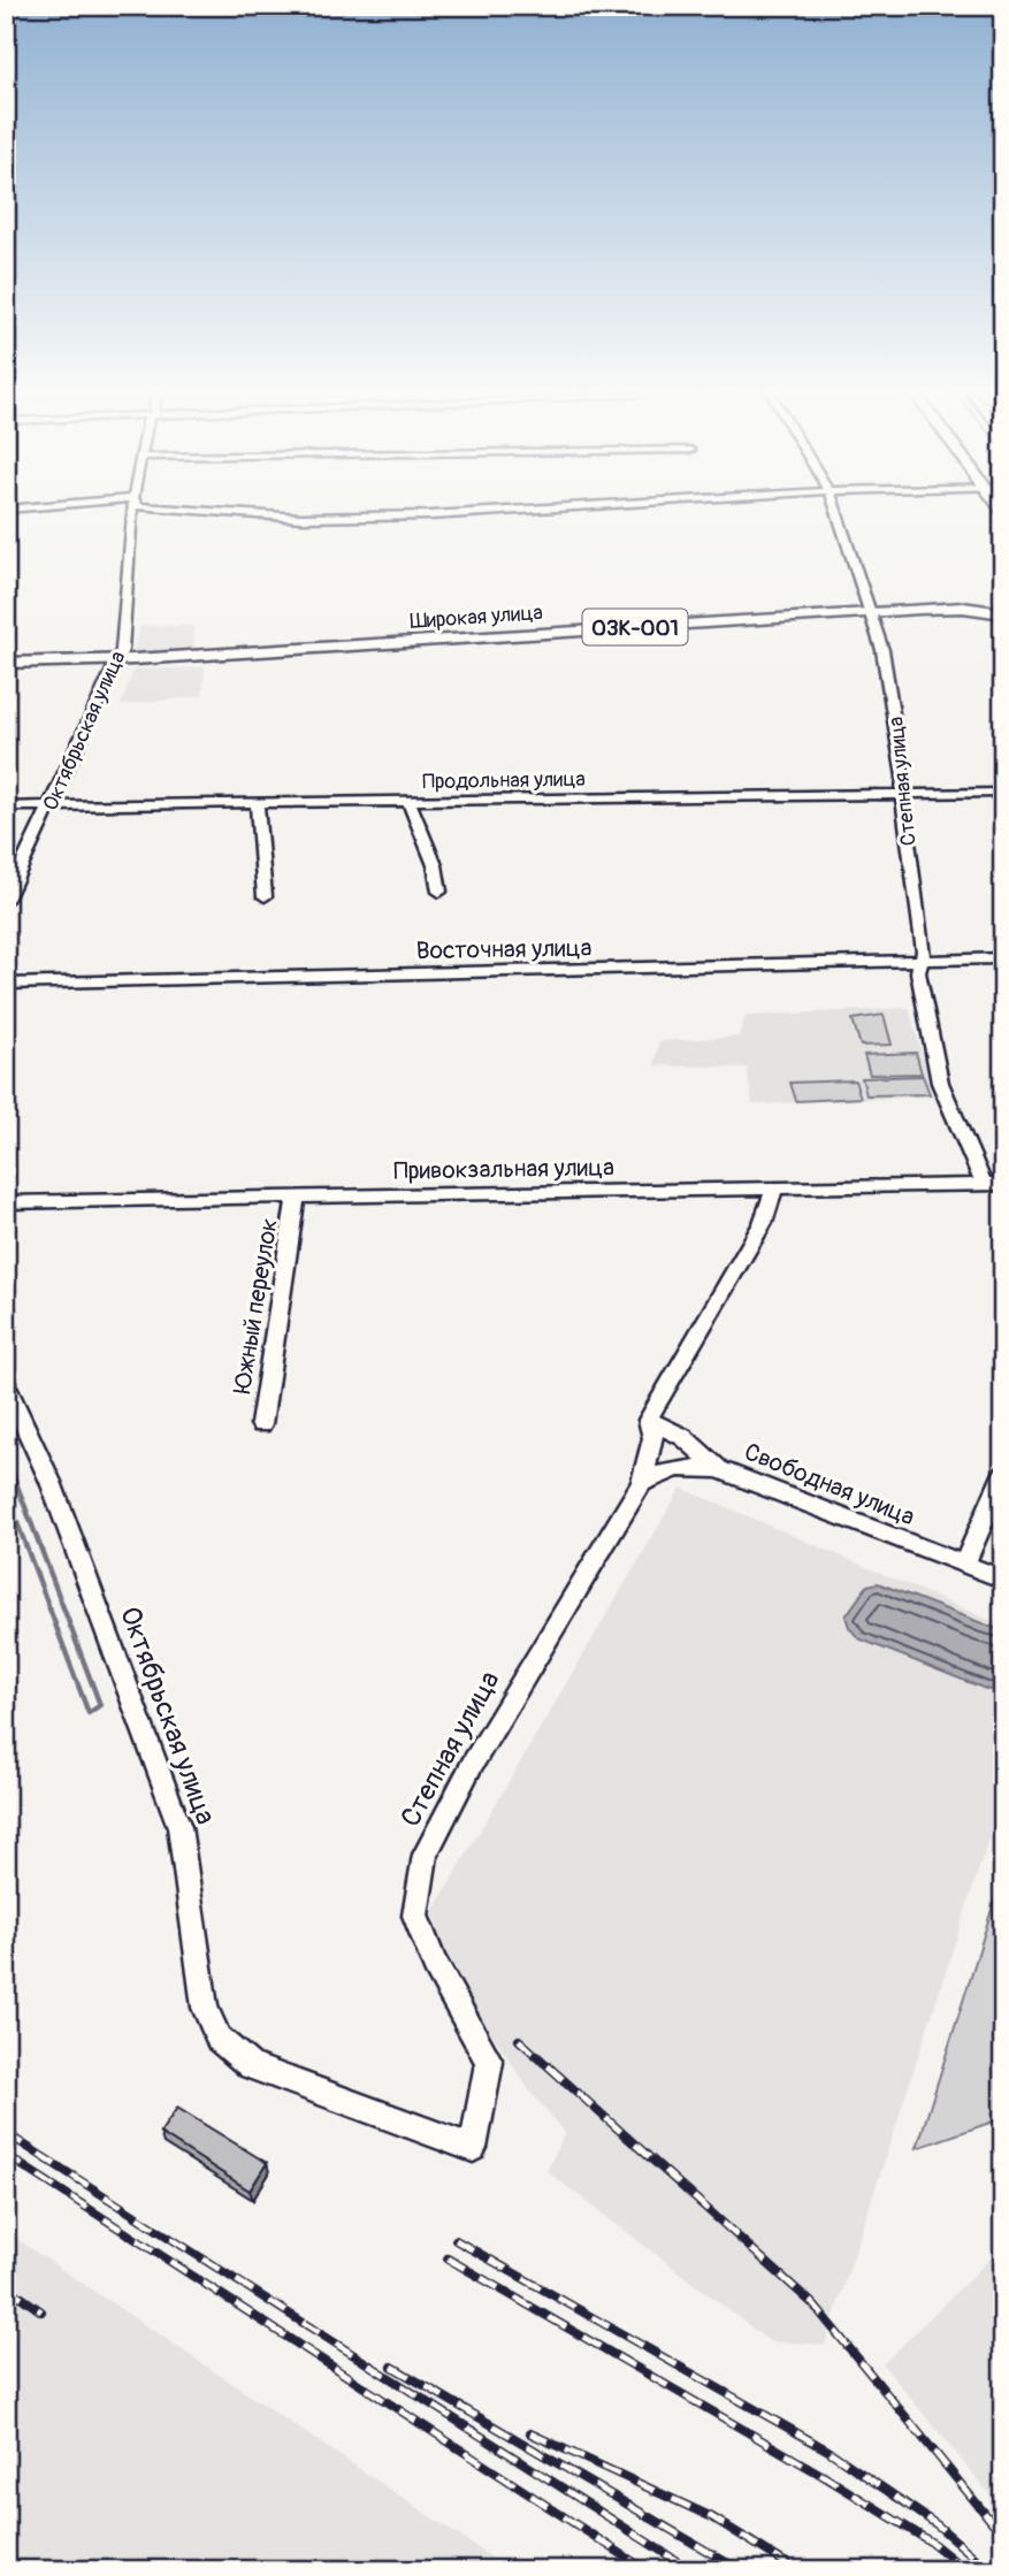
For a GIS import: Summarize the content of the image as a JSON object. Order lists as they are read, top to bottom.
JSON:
{
  "streets": {
    "main road": ["Широкая улица", "03К-001"],
    "street": [
      "Октябрьская улица",
      "Продольная улица",
      "Степная улица",
      "Восточная улица",
      "Привокзальная улица",
      "Южный переулок",
      "Свободная улица"
    ]
  },
  "crossings": [
    ["Широкая улица", "Октябрьская улица"],
    ["Широкая улица", "Степная улица"],
    ["Октябрьская улица", "Продольная улица"],
    ["Октябрьская улица", "Степная улица"],
    ["Продольная улица", "Степная улица"],
    ["Степная улица", "Восточная улица"],
    ["Степная улица", "Привокзальная улица"],
    ["Степная улица", "Свободная улица"],
    ["Привокзальная улица", "Южный переулок"]
  ]
}
